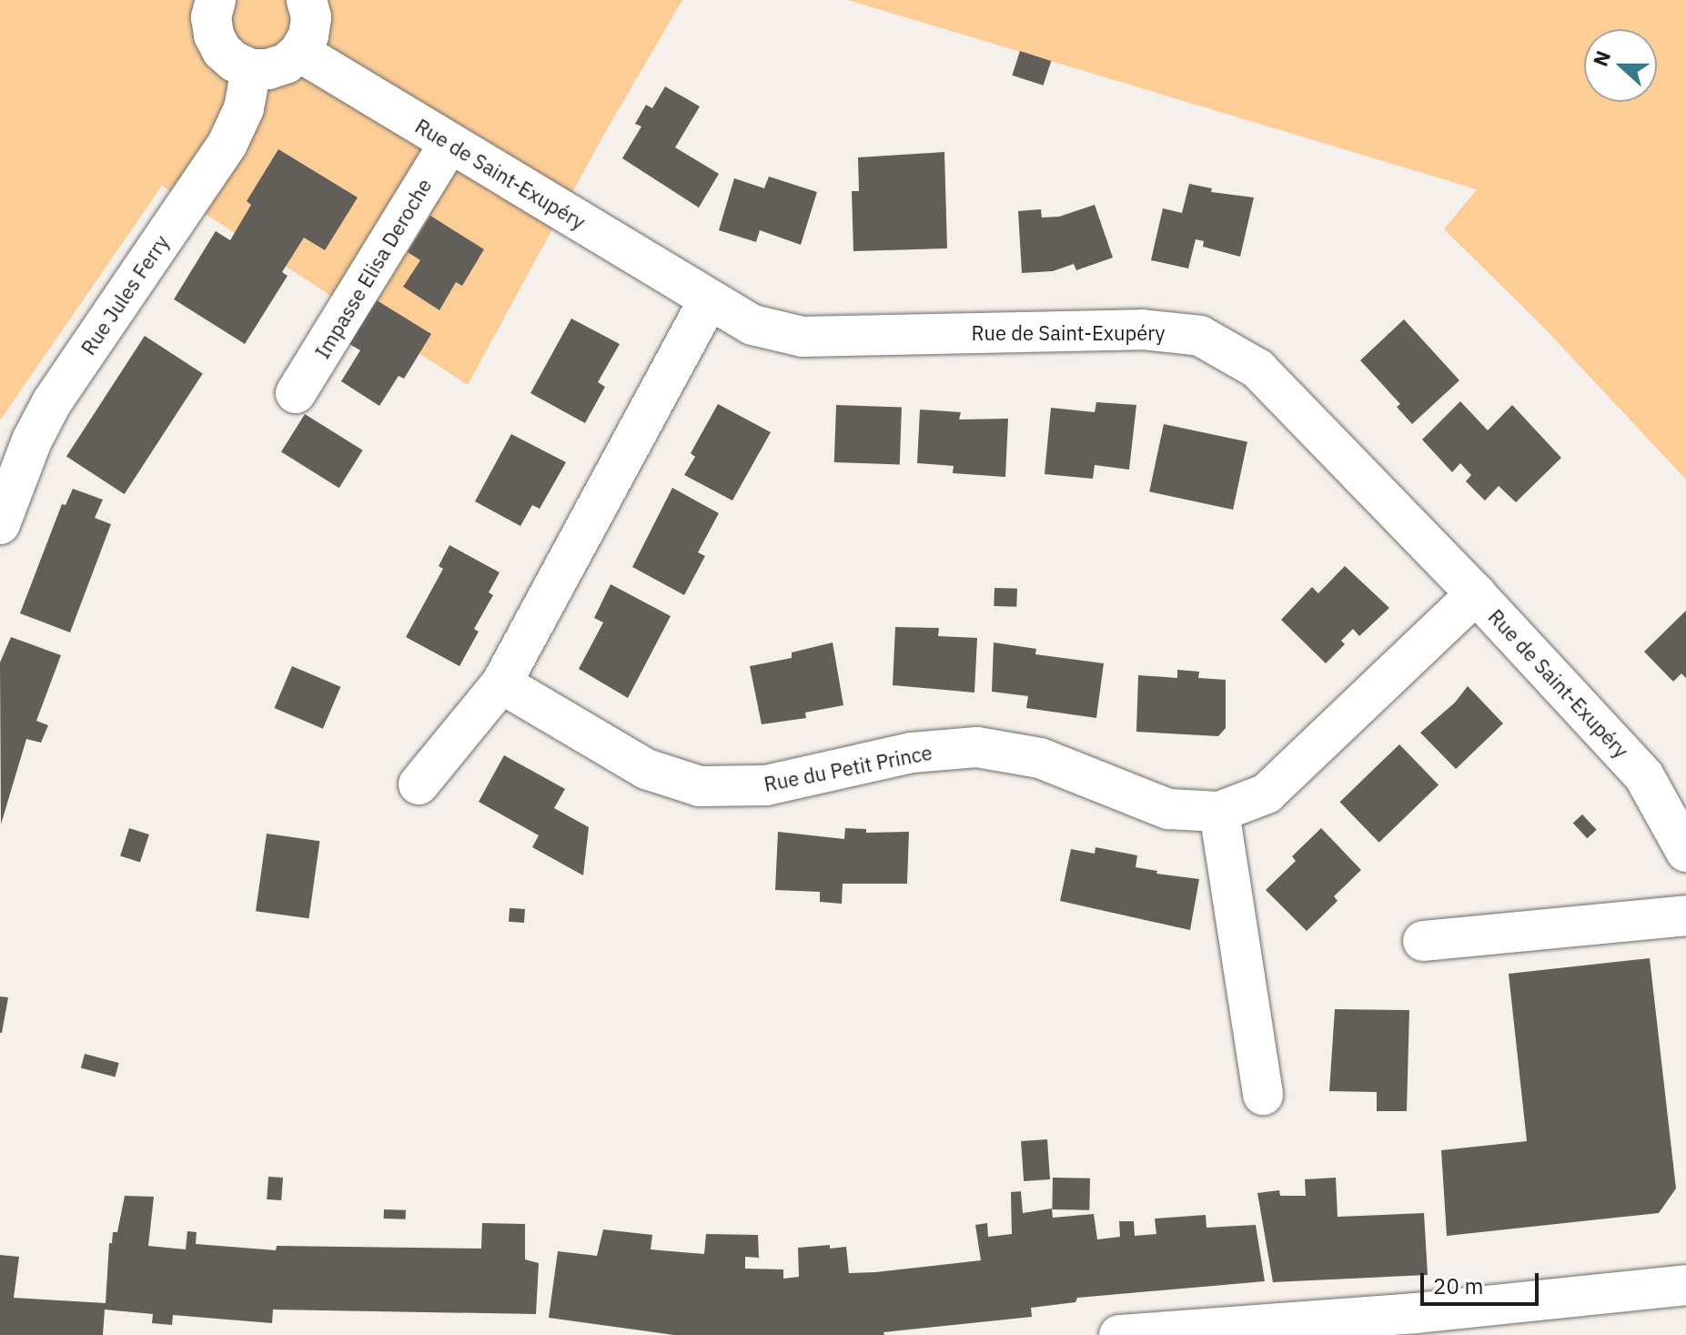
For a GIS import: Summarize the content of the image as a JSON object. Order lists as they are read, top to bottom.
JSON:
{
  "streets": {
    "street": [
      "Rue de Saint-Exupéry",
      "Impasse Elisa Deroche",
      "Rue Jules Ferry",
      "Rue du Petit Prince"
    ]
  },
  "crossings": [
    ["Rue de Saint-Exupéry", "Impasse Elisa Deroche"],
    ["Rue de Saint-Exupéry", "Rue du Petit Prince"]
  ],
  "scale_bar": "20 m",
  "north": "left"
}
